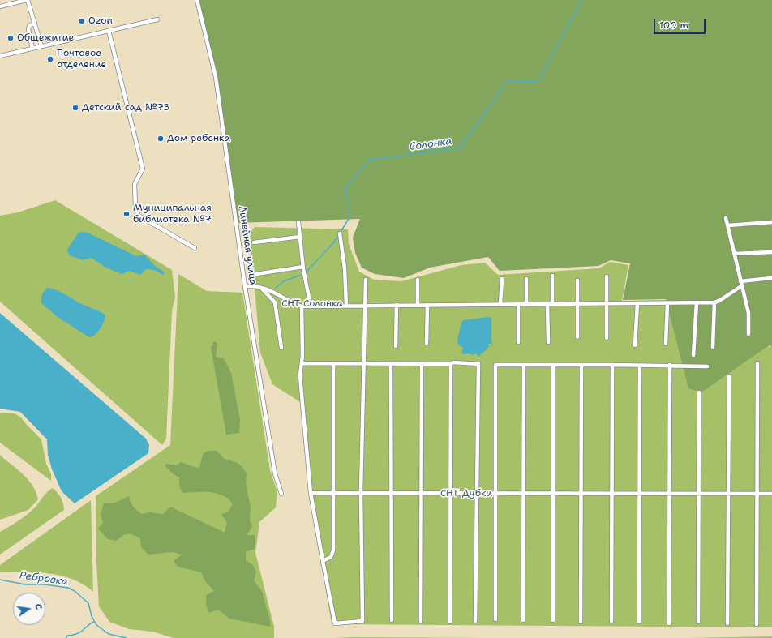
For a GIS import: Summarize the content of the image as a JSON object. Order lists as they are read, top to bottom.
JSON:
{
  "streets": {
    "street": ["Линейная улица"]
  },
  "water": ["Солонка", "Ребровка"],
  "parks": ["СНТ Солонка", "СНТ Дубки"],
  "places": [
    "Ozon",
    "Общежитие",
    "Почтовое отделение",
    "Детский сад №73",
    "Дом ребенка",
    "Муниципальная библиотека №7"
  ],
  "scale_bar": "100 m",
  "north": "right"
}
